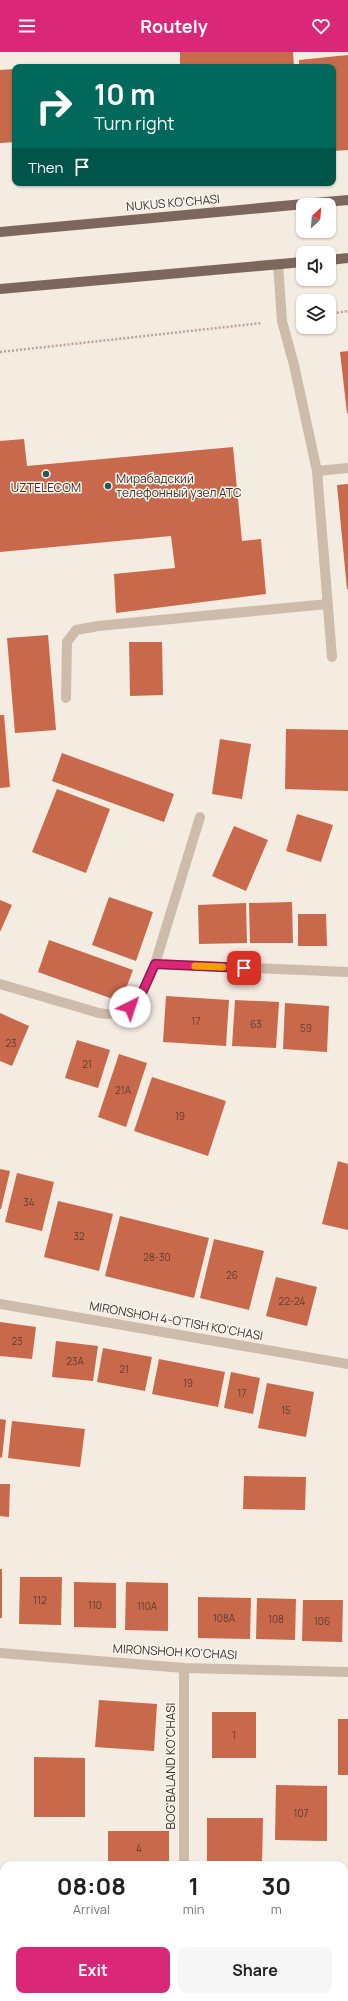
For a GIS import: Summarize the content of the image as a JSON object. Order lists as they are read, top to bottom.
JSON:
{
  "streets": {
    "main road": ["NUKUS KO'CHASI"],
    "street": ["MIRONSHOH 4-O'TISH KO'CHASI", "MIRONSHOH KO'CHASI", "BOG'BALAND KO'CHASI"]
  },
  "crossings": [
    ["MIRONSHOH KO'CHASI", "BOG'BALAND KO'CHASI"]
  ],
  "places": ["UZTELECOM", "Мирабадский телефонный узел АТС"],
  "house_numbers": [
    "17",
    "63",
    "59",
    "23",
    "21",
    "21A",
    "19",
    "34",
    "32",
    "28-30",
    "26",
    "22-24",
    "23",
    "23A",
    "21",
    "19",
    "17",
    "15",
    "112",
    "110",
    "110A",
    "108A",
    "108",
    "106",
    "1",
    "107",
    "4"
  ],
  "north": "top right",
  "page": {
    "header": "Routely",
    "turn": ["10 m", "Turn right"],
    "then": "Then",
    "eta": [
      "08:08",
      "Arrival",
      "1",
      "min",
      "30",
      "m"
    ],
    "buttons": ["Exit", "Share"]
  }
}
